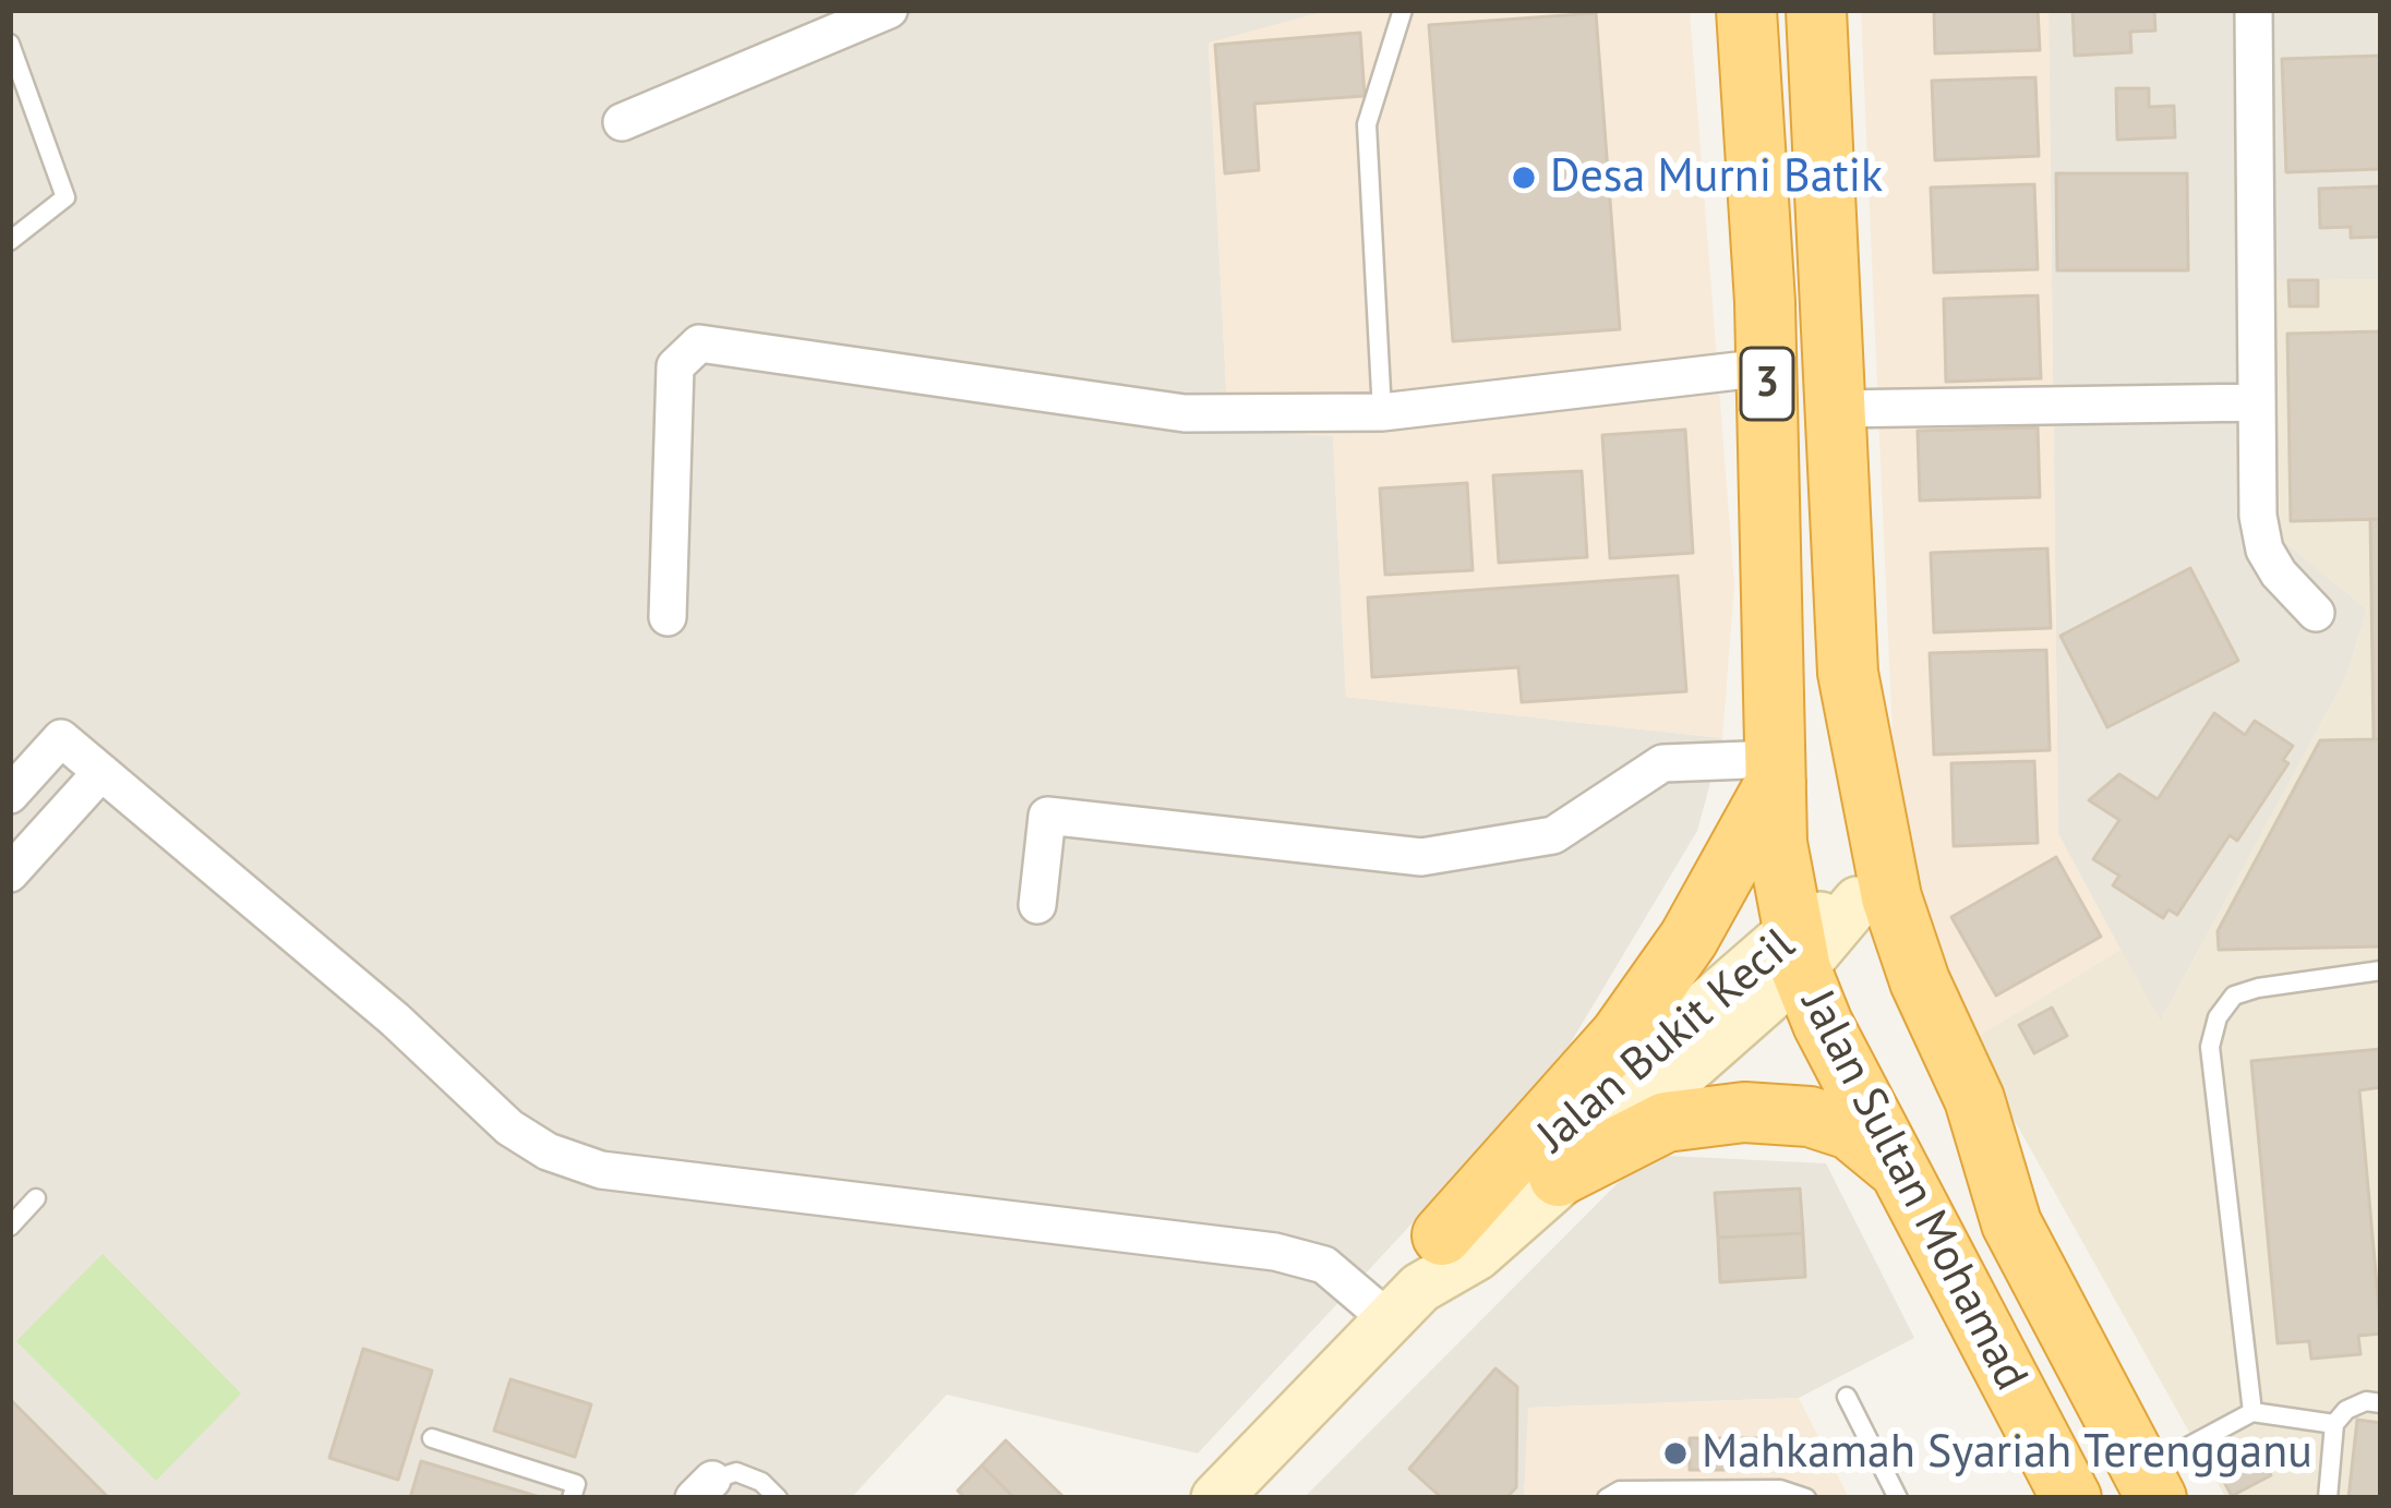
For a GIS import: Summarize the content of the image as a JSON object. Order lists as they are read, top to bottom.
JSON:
{
  "streets": {
    "highway": ["3", "Jalan Sultan Mohamad"],
    "main road": ["Jalan Bukit Kecil"]
  },
  "crossings": [
    ["3", "Jalan Bukit Kecil"],
    ["3", "Jalan Sultan Mohamad"],
    ["Jalan Bukit Kecil", "Jalan Sultan Mohamad"]
  ],
  "places": ["Desa Murni Batik", "Mahkamah Syariah Terengganu"]
}
